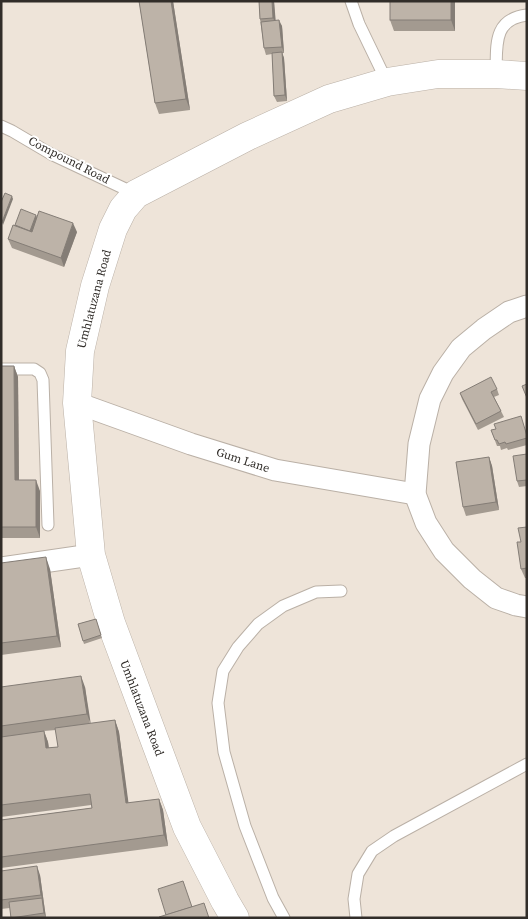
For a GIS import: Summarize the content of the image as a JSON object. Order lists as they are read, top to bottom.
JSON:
{
  "streets": {
    "street": ["Umhlatuzana Road", "Gum Lane"],
    "lane": ["Compound Road"]
  },
  "crossings": [
    ["Compound Road", "Umhlatuzana Road"],
    ["Umhlatuzana Road", "Gum Lane"]
  ]
}
